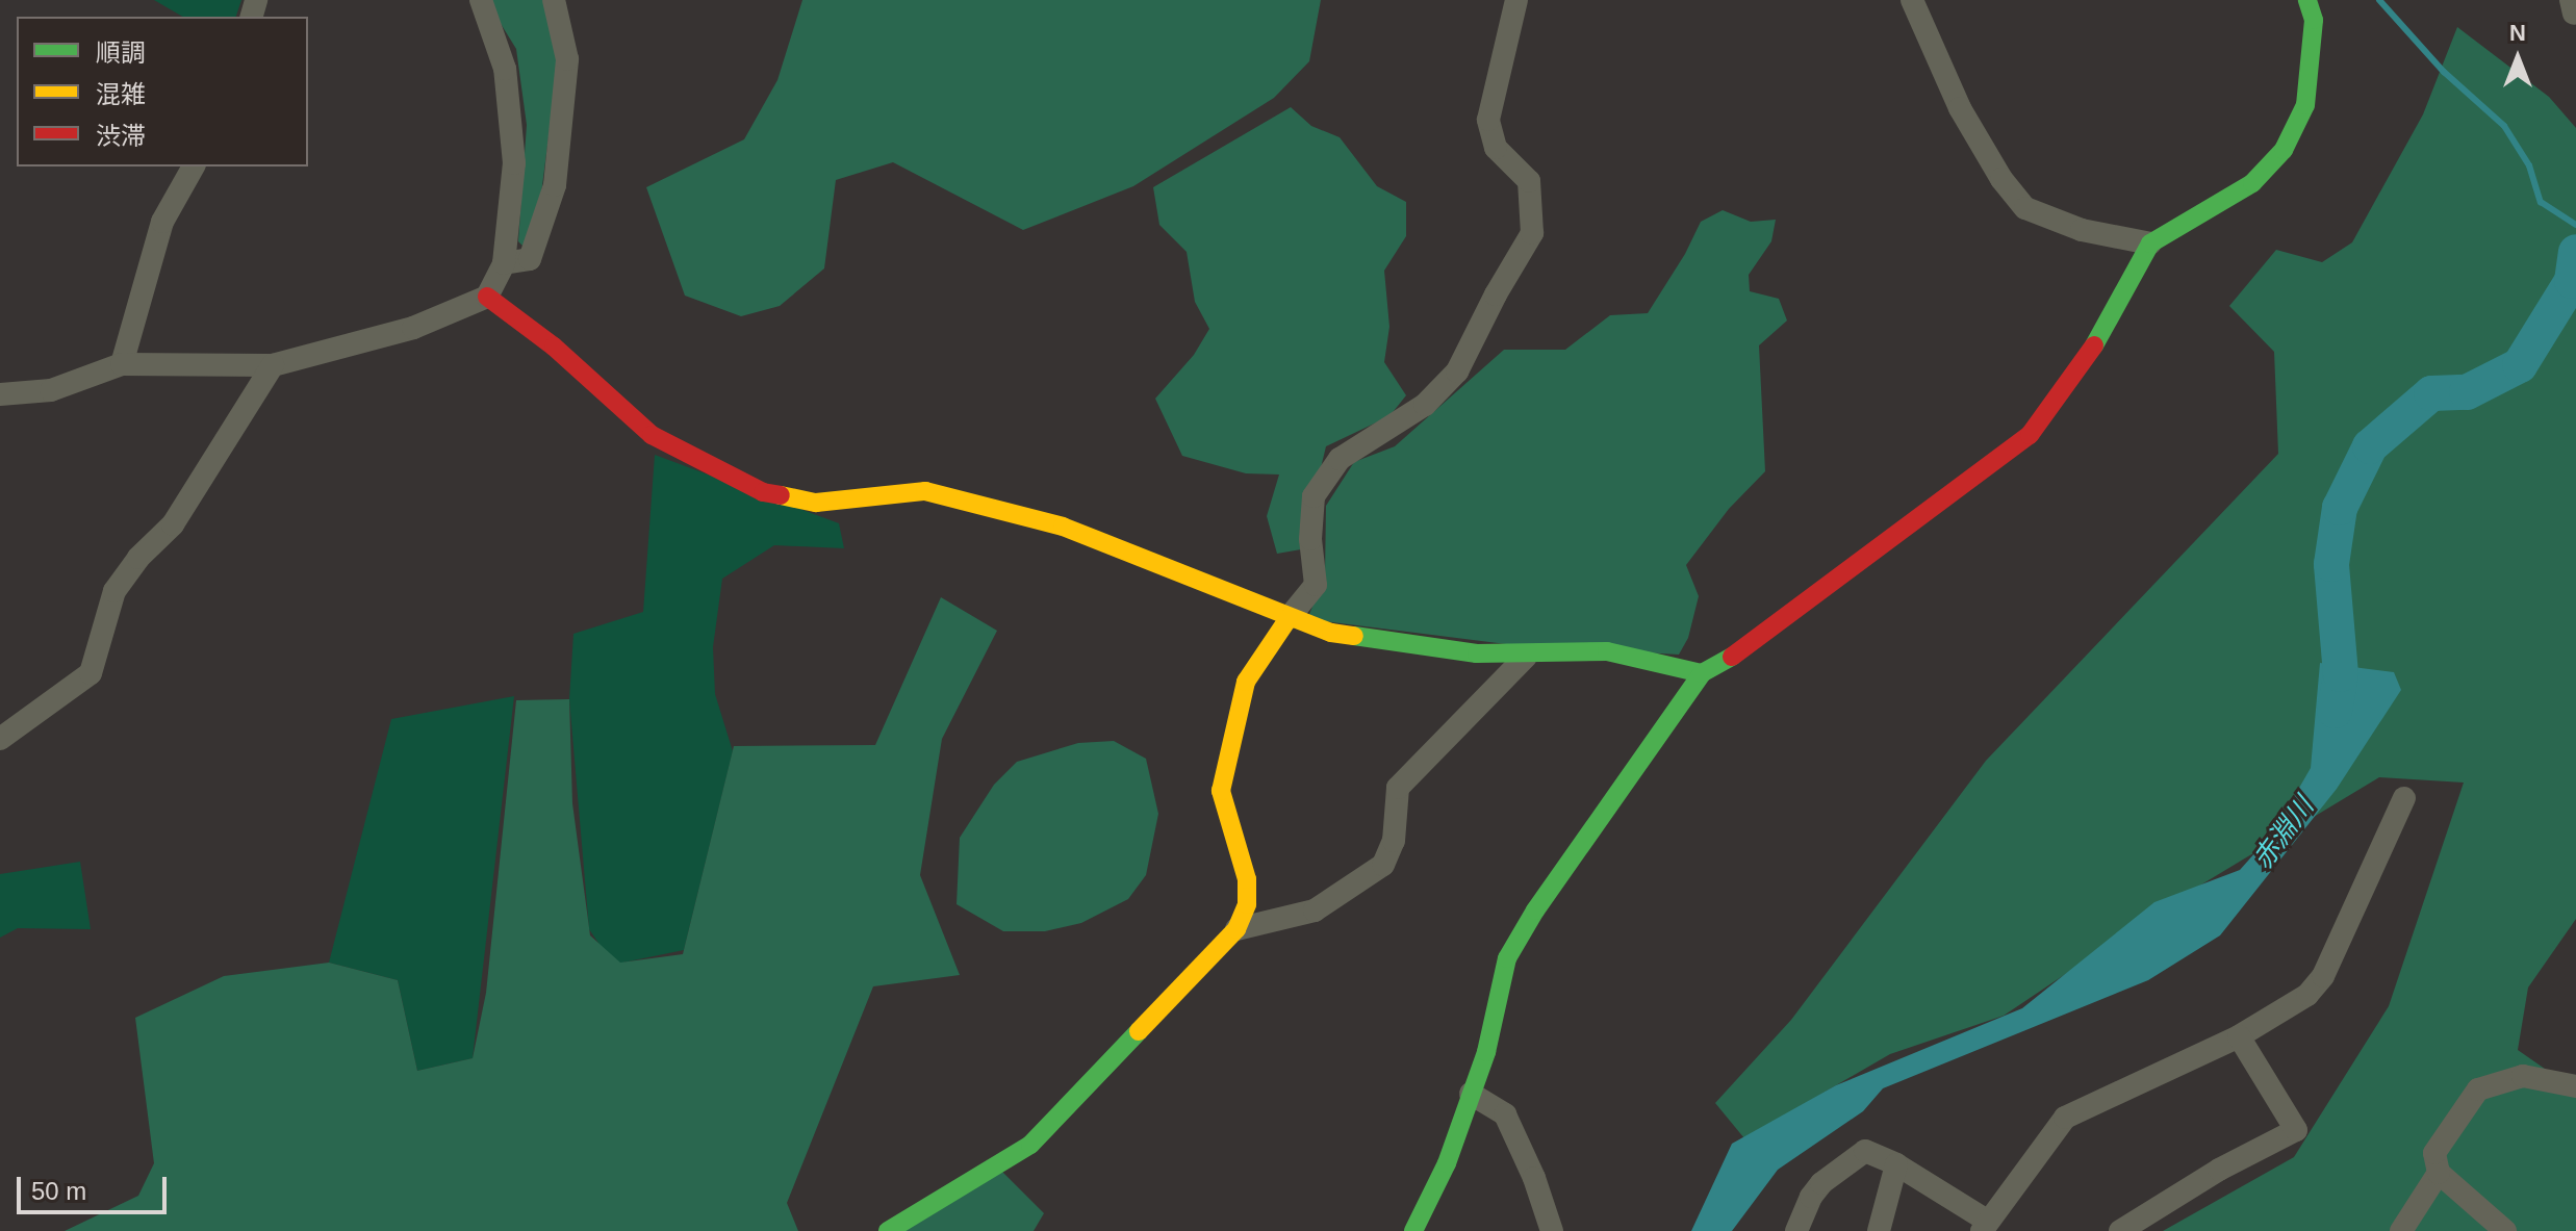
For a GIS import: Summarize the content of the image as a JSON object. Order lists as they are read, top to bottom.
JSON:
{
  "water": ["赤淵川"],
  "legend": ["順調", "混雑", "渋滞"],
  "scale_bar": "50 m",
  "north": "top"
}
